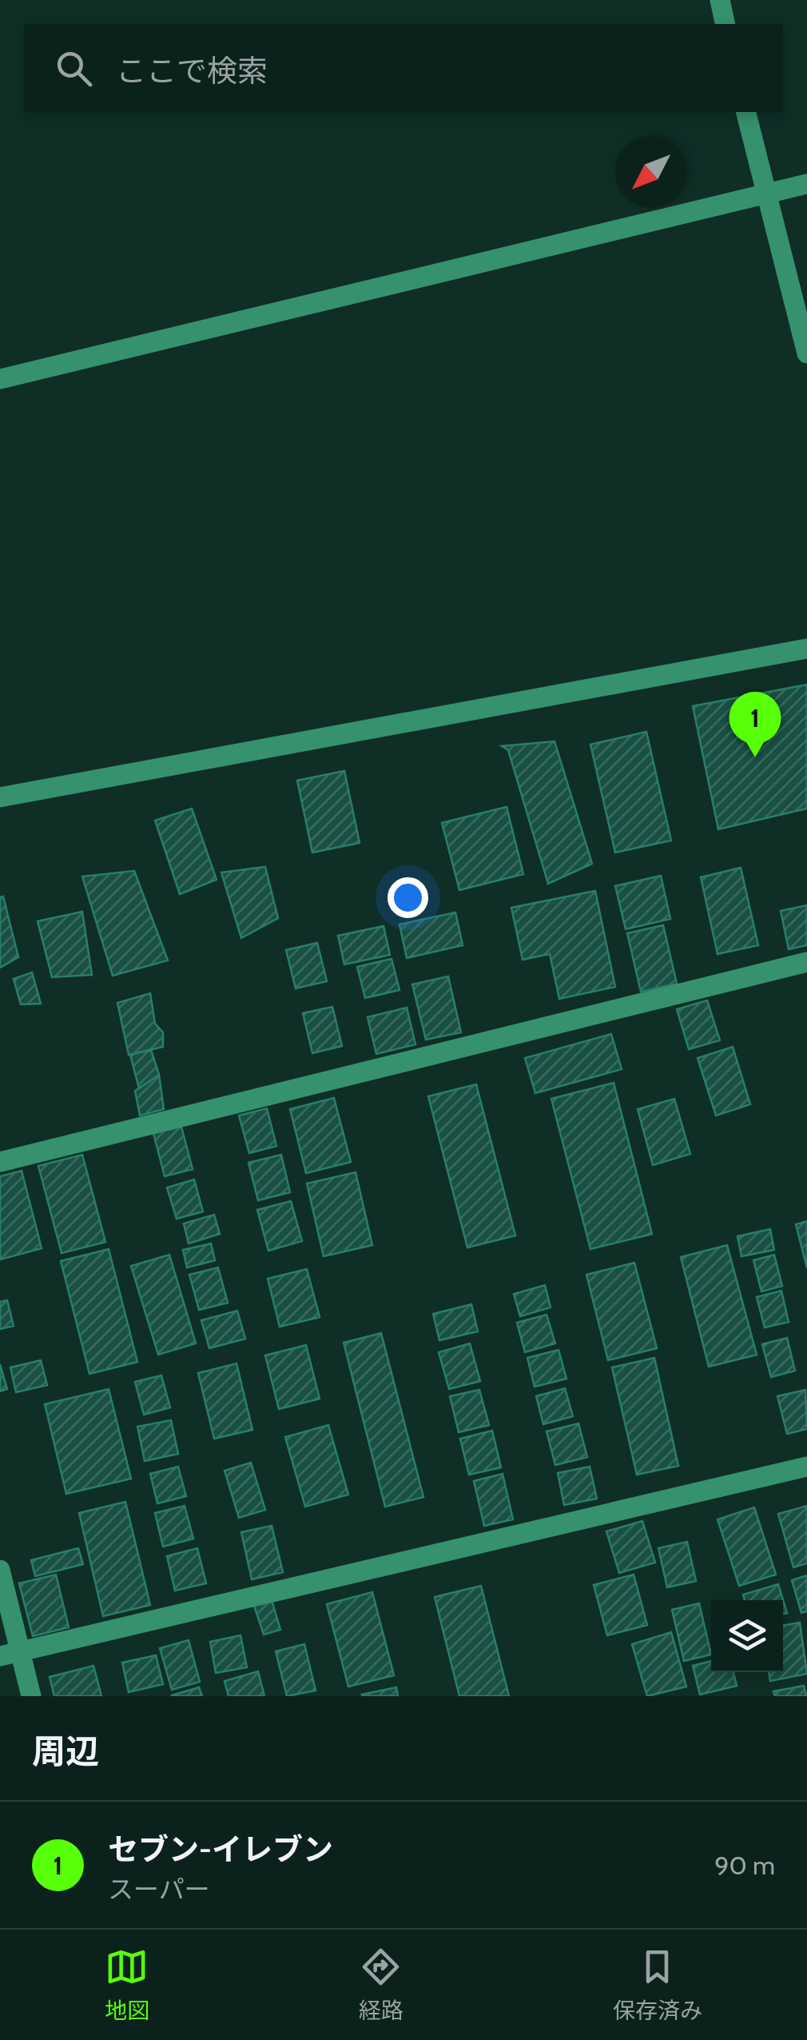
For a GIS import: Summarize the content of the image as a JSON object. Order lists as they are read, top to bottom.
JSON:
{
  "north": "bottom left",
  "page": {
    "search": "ここで検索",
    "pins": "1",
    "heading": "周辺",
    "list": [
      {
        "mark": "1",
        "name": "セブン-イレブン",
        "note": "スーパー",
        "value": "90 m"
      }
    ],
    "nav": ["地図", "経路", "保存済み"]
  }
}
